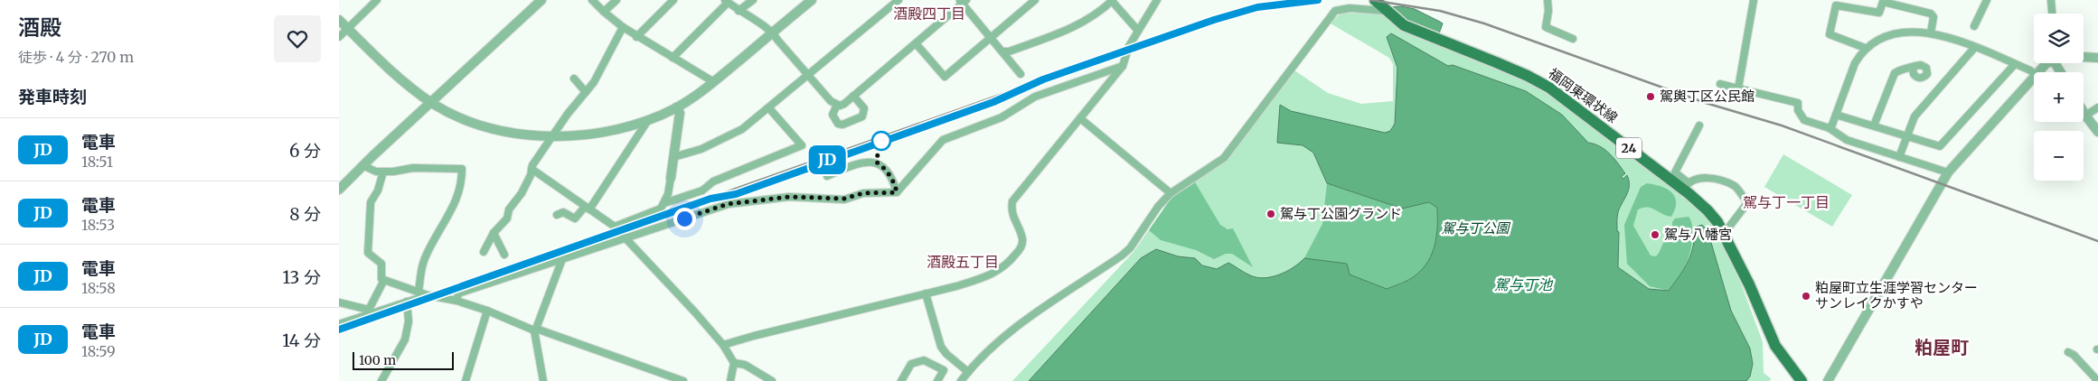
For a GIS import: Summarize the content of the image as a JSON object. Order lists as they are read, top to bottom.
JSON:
{
  "streets": {
    "main road": ["福岡東環状線", "24"]
  },
  "districts": [
    "酒殿四丁目",
    "駕与丁一丁目",
    "酒殿五丁目",
    "粕屋町"
  ],
  "water": ["駕与丁池"],
  "parks": ["駕与丁公園"],
  "places": [
    "駕輿丁区公民館",
    "駕与丁公園グランド",
    "駕与八幡宮",
    "粕屋町立生涯学習センター サンレイクかすや"
  ],
  "scale_bar": "100 m",
  "page": {
    "heading": [
      ["酒殿", "徒歩 · 4 分 · 270 m"],
      "発車時刻"
    ],
    "on_map": "JD",
    "map_buttons": ["+", "−"],
    "list": [
      {
        "mark": "JD",
        "name": "電車",
        "note": "18:51",
        "value": "6 分"
      },
      {
        "mark": "JD",
        "name": "電車",
        "note": "18:53",
        "value": "8 分"
      },
      {
        "mark": "JD",
        "name": "電車",
        "note": "18:58",
        "value": "13 分"
      },
      {
        "mark": "JD",
        "name": "電車",
        "note": "18:59",
        "value": "14 分"
      }
    ],
    "scale": "100 m"
  }
}
